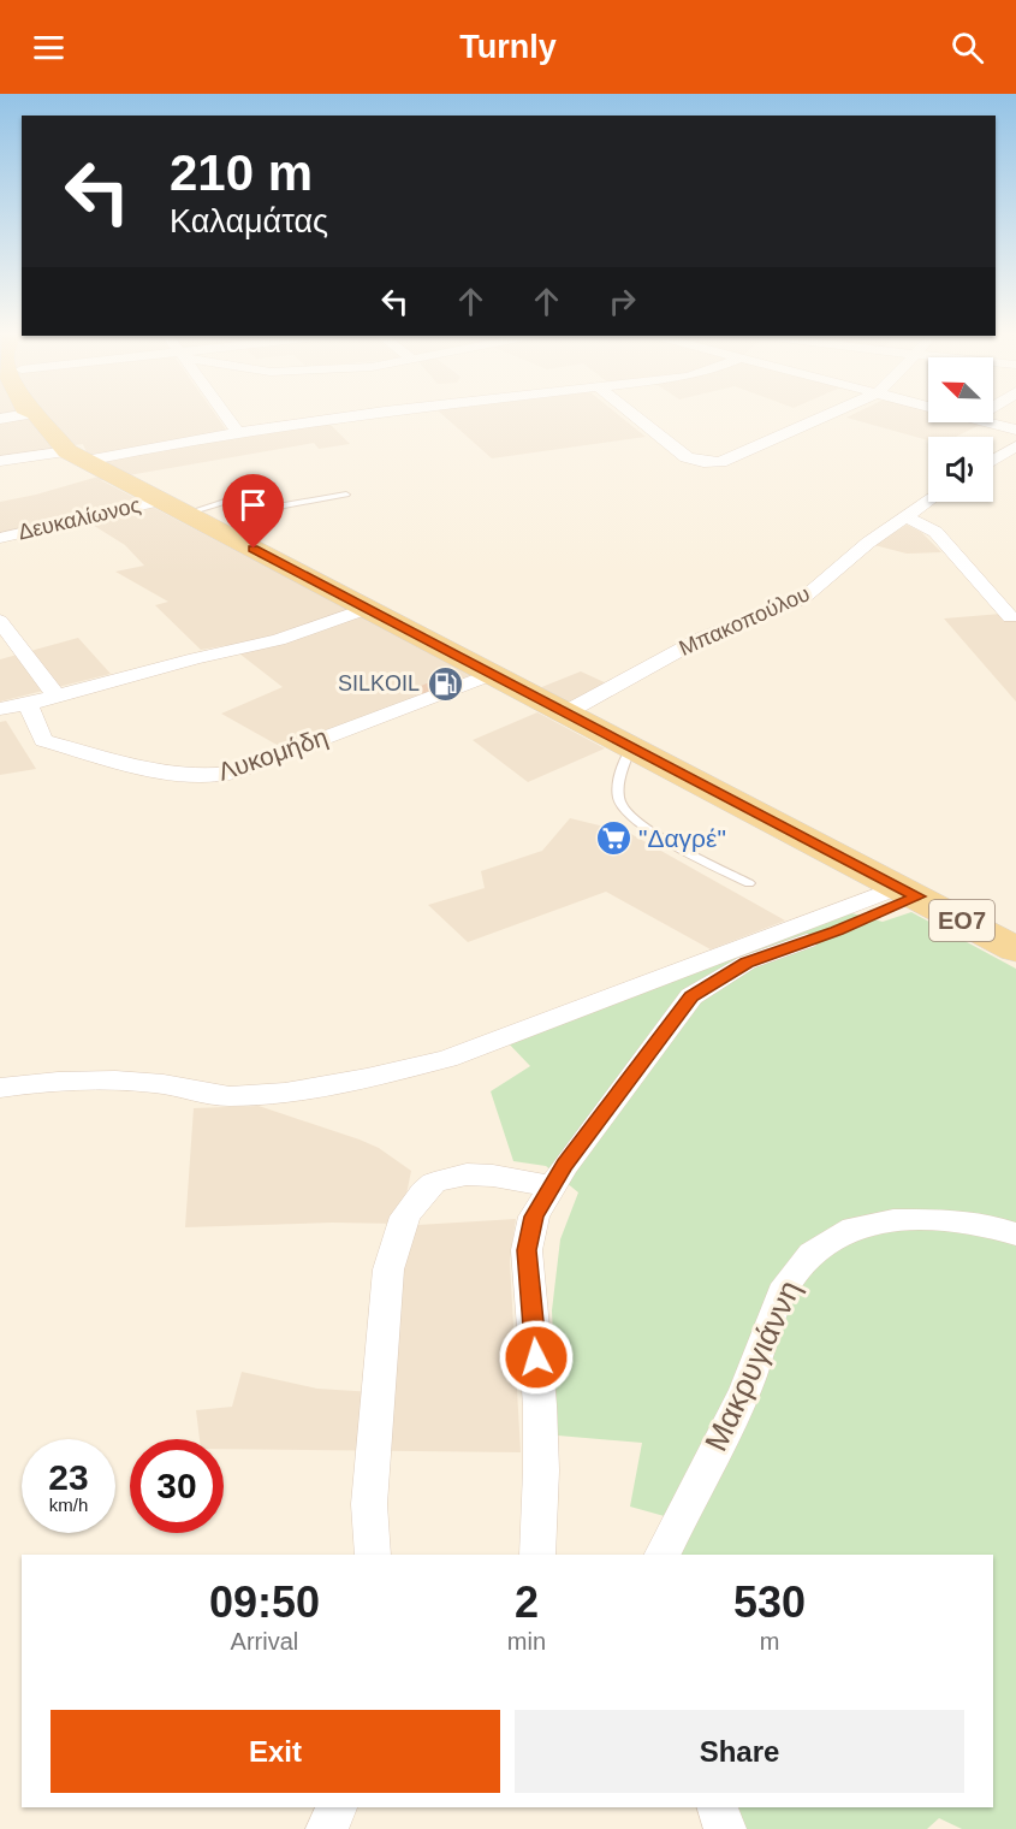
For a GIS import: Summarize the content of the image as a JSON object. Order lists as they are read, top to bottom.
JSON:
{
  "streets": {
    "main road": ["ΕΟ7"],
    "street": [
      "Δευκαλίωνος",
      "Μπακοπούλου",
      "Λυκομήδη",
      "Μακρυγιάννη"
    ]
  },
  "crossings": [
    ["Δευκαλίωνος", "ΕΟ7"],
    ["Μπακοπούλου", "ΕΟ7"],
    ["Λυκομήδη", "ΕΟ7"]
  ],
  "places": {
    "fuel station": ["SILKOIL"],
    "supermarket": ["\"Δαγρέ\""]
  },
  "north": "top left",
  "page": {
    "header": "Turnly",
    "turn": ["210 m", "Καλαμάτας"],
    "speed": "23 km/h",
    "limit": "30",
    "eta": [
      "09:50",
      "Arrival",
      "2",
      "min",
      "530",
      "m"
    ],
    "buttons": ["Exit", "Share"]
  }
}
